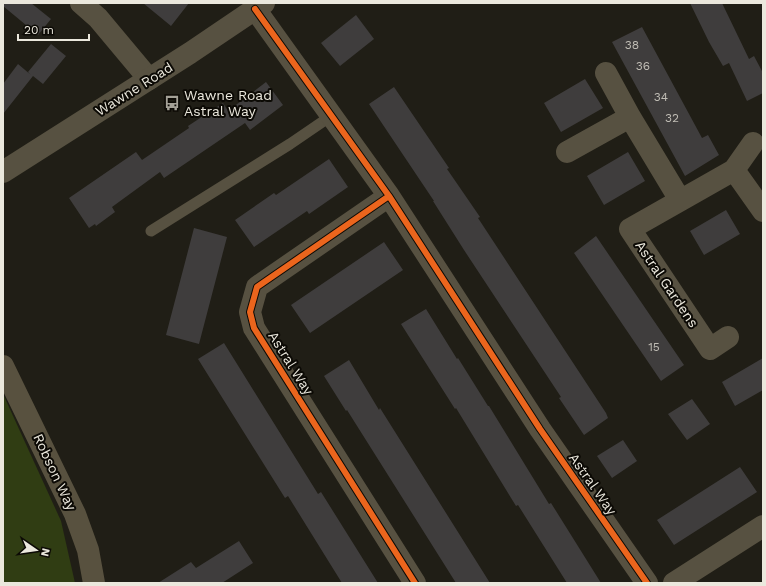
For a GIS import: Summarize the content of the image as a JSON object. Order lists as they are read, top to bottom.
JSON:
{
  "streets": {
    "main road": ["Robson Way"],
    "street": ["Wawne Road", "Astral Gardens", "Astral Way"]
  },
  "crossings": [
    ["Wawne Road", "Astral Way"]
  ],
  "places": {
    "bus stop": ["Wawne Road Astral Way"]
  },
  "house_numbers": [
    "38",
    "36",
    "34",
    "32",
    "15"
  ],
  "scale_bar": "20 m",
  "north": "right"
}
